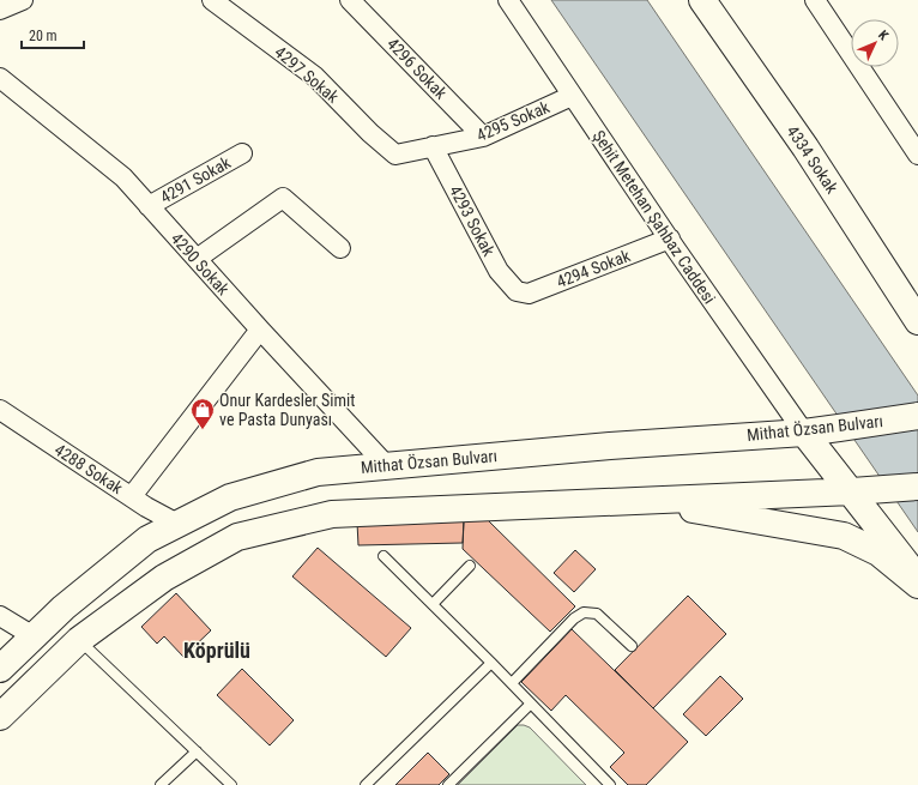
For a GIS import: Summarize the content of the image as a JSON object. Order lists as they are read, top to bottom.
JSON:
{
  "streets": {
    "main road": ["4334 Sokak", "Mithat Özsan Bulvarı"],
    "street": [
      "4296 Sokak",
      "4297 Sokak",
      "4295 Sokak",
      "4291 Sokak",
      "Şehit Metehan Şahbaz Caddesi",
      "4293 Sokak",
      "4290 Sokak",
      "4294 Sokak",
      "4288 Sokak"
    ]
  },
  "crossings": [
    ["4296 Sokak", "4295 Sokak"],
    ["4297 Sokak", "4295 Sokak"],
    ["4295 Sokak", "Şehit Metehan Şahbaz Caddesi"],
    ["4295 Sokak", "4293 Sokak"],
    ["4291 Sokak", "4290 Sokak"],
    ["Şehit Metehan Şahbaz Caddesi", "4294 Sokak"],
    ["Şehit Metehan Şahbaz Caddesi", "Mithat Özsan Bulvarı"],
    ["4293 Sokak", "4294 Sokak"],
    ["4290 Sokak", "Mithat Özsan Bulvarı"],
    ["Mithat Özsan Bulvarı", "4288 Sokak"]
  ],
  "districts": ["Köprülü"],
  "places": {
    "shop": ["Onur Kardesler Simit ve Pasta Dunyası"]
  },
  "scale_bar": "20 m",
  "north": "top right"
}
